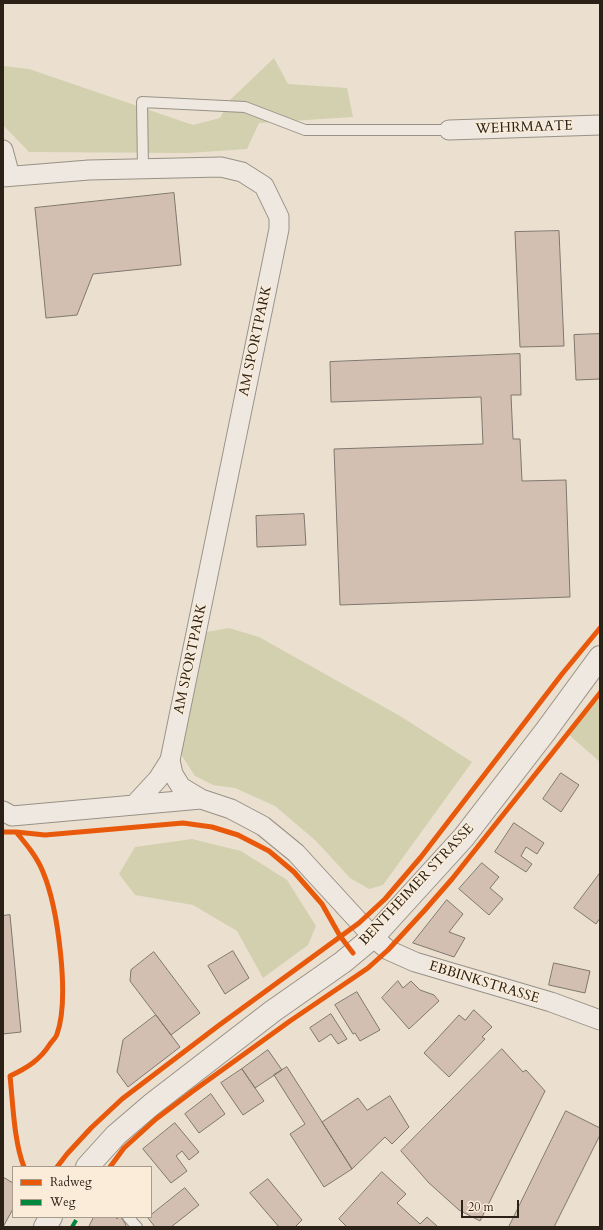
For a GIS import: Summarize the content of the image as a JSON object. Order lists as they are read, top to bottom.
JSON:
{
  "streets": {
    "street": [
      "WEHRMAATE",
      "AM SPORTPARK",
      "BENTHEIMER STRASSE",
      "EBBINKSTRASSE"
    ]
  },
  "crossings": [
    ["AM SPORTPARK", "BENTHEIMER STRASSE"],
    ["AM SPORTPARK", "EBBINKSTRASSE"],
    ["BENTHEIMER STRASSE", "EBBINKSTRASSE"]
  ],
  "legend": ["Radweg", "Weg"],
  "scale_bar": "20 m"
}
